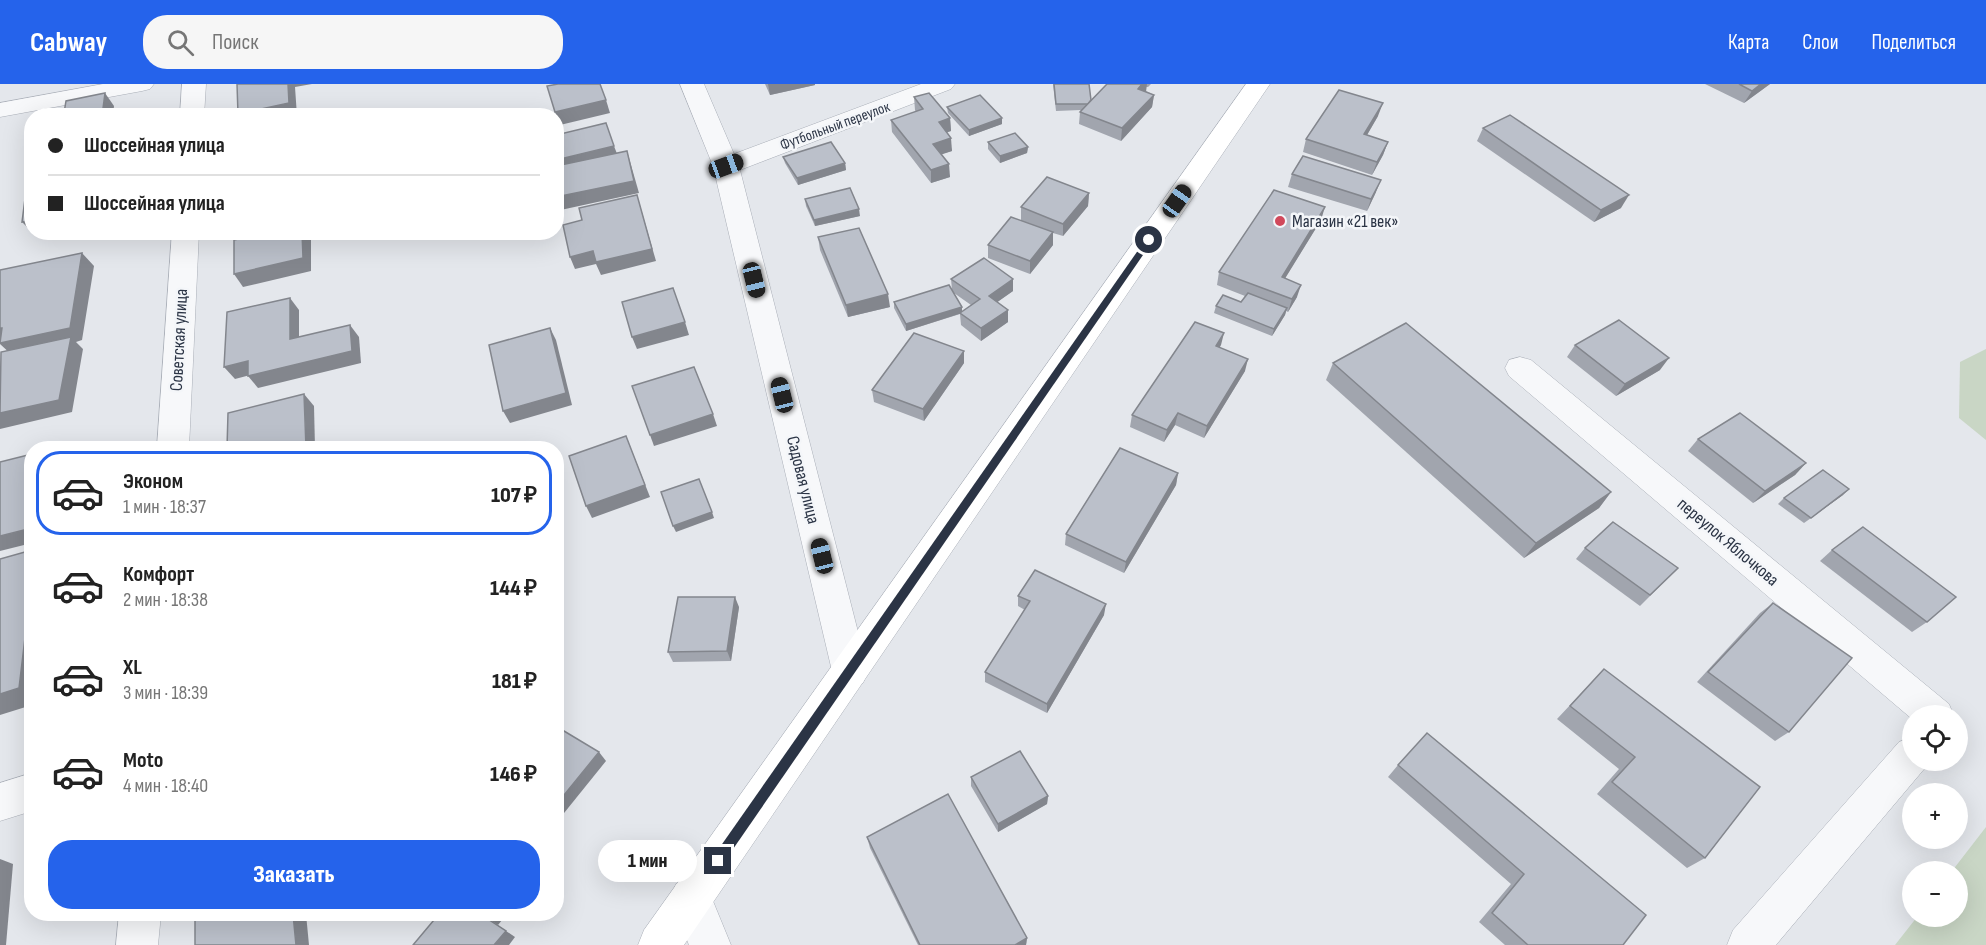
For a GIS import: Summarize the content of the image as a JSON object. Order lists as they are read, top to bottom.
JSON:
{
  "streets": {
    "street": [
      "Футбольный переулок",
      "Советская улица",
      "Садовая улица",
      "переулок Яблочкова"
    ]
  },
  "crossings": [
    ["Футбольный переулок", "Садовая улица"]
  ],
  "places": ["Магазин «21 век»"],
  "page": {
    "header": "Cabway",
    "search": "Поиск",
    "nav": ["Карта", "Слои", "Поделиться"],
    "banner": ["Шоссейная улица", "Шоссейная улица"],
    "list": [
      {
        "name": "Эконом",
        "note": "1 мин · 18:37",
        "value": "107 ₽"
      },
      {
        "name": "Комфорт",
        "note": "2 мин · 18:38",
        "value": "144 ₽"
      },
      {
        "name": "XL",
        "note": "3 мин · 18:39",
        "value": "181 ₽"
      },
      {
        "name": "Moto",
        "note": "4 мин · 18:40",
        "value": "146 ₽"
      }
    ],
    "map_buttons": ["+", "−"],
    "buttons": "Заказать",
    "bubble": "1 мин"
  }
}
